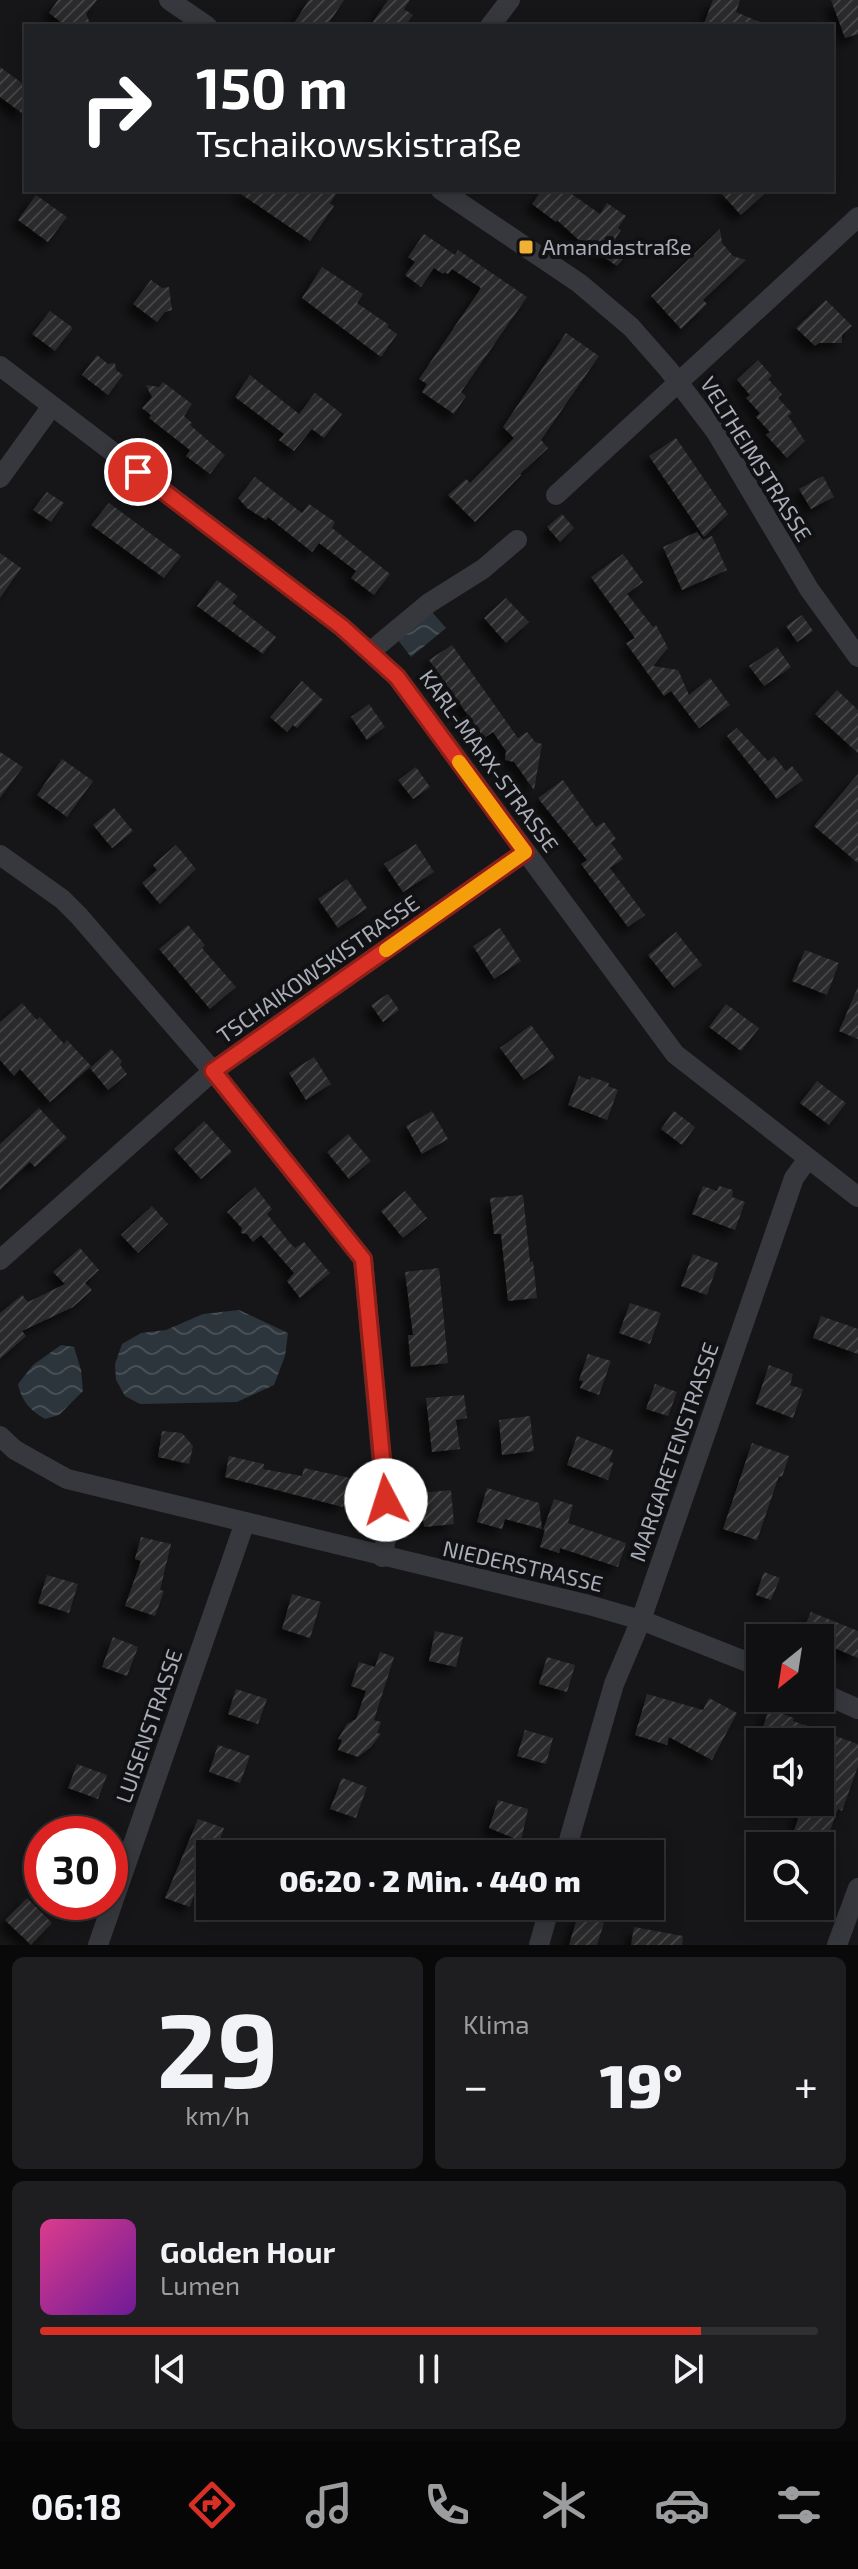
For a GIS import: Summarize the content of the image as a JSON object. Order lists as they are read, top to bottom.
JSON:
{
  "streets": {
    "street": [
      "VELTHEIMSTRASSE",
      "KARL-MARX-STRASSE",
      "TSCHAIKOWSKISTRASSE",
      "MARGARETENSTRASSE",
      "NIEDERSTRASSE",
      "LUISENSTRASSE"
    ]
  },
  "crossings": [
    ["KARL-MARX-STRASSE", "TSCHAIKOWSKISTRASSE"],
    ["KARL-MARX-STRASSE", "MARGARETENSTRASSE"],
    ["MARGARETENSTRASSE", "NIEDERSTRASSE"],
    ["NIEDERSTRASSE", "LUISENSTRASSE"]
  ],
  "places": {
    "transit": ["Amandastraße"]
  },
  "north": "bottom left",
  "page": {
    "turn": ["150 m", "Tschaikowskistraße"],
    "limit": "30",
    "trip": "06:20 · 2 Min. · 440 m",
    "tile": [
      ["29", "km/h"],
      "Klima"
    ],
    "heat": ["−", "19°", "+"],
    "song": ["Golden Hour", "Lumen"],
    "tabs": "06:18"
  }
}
